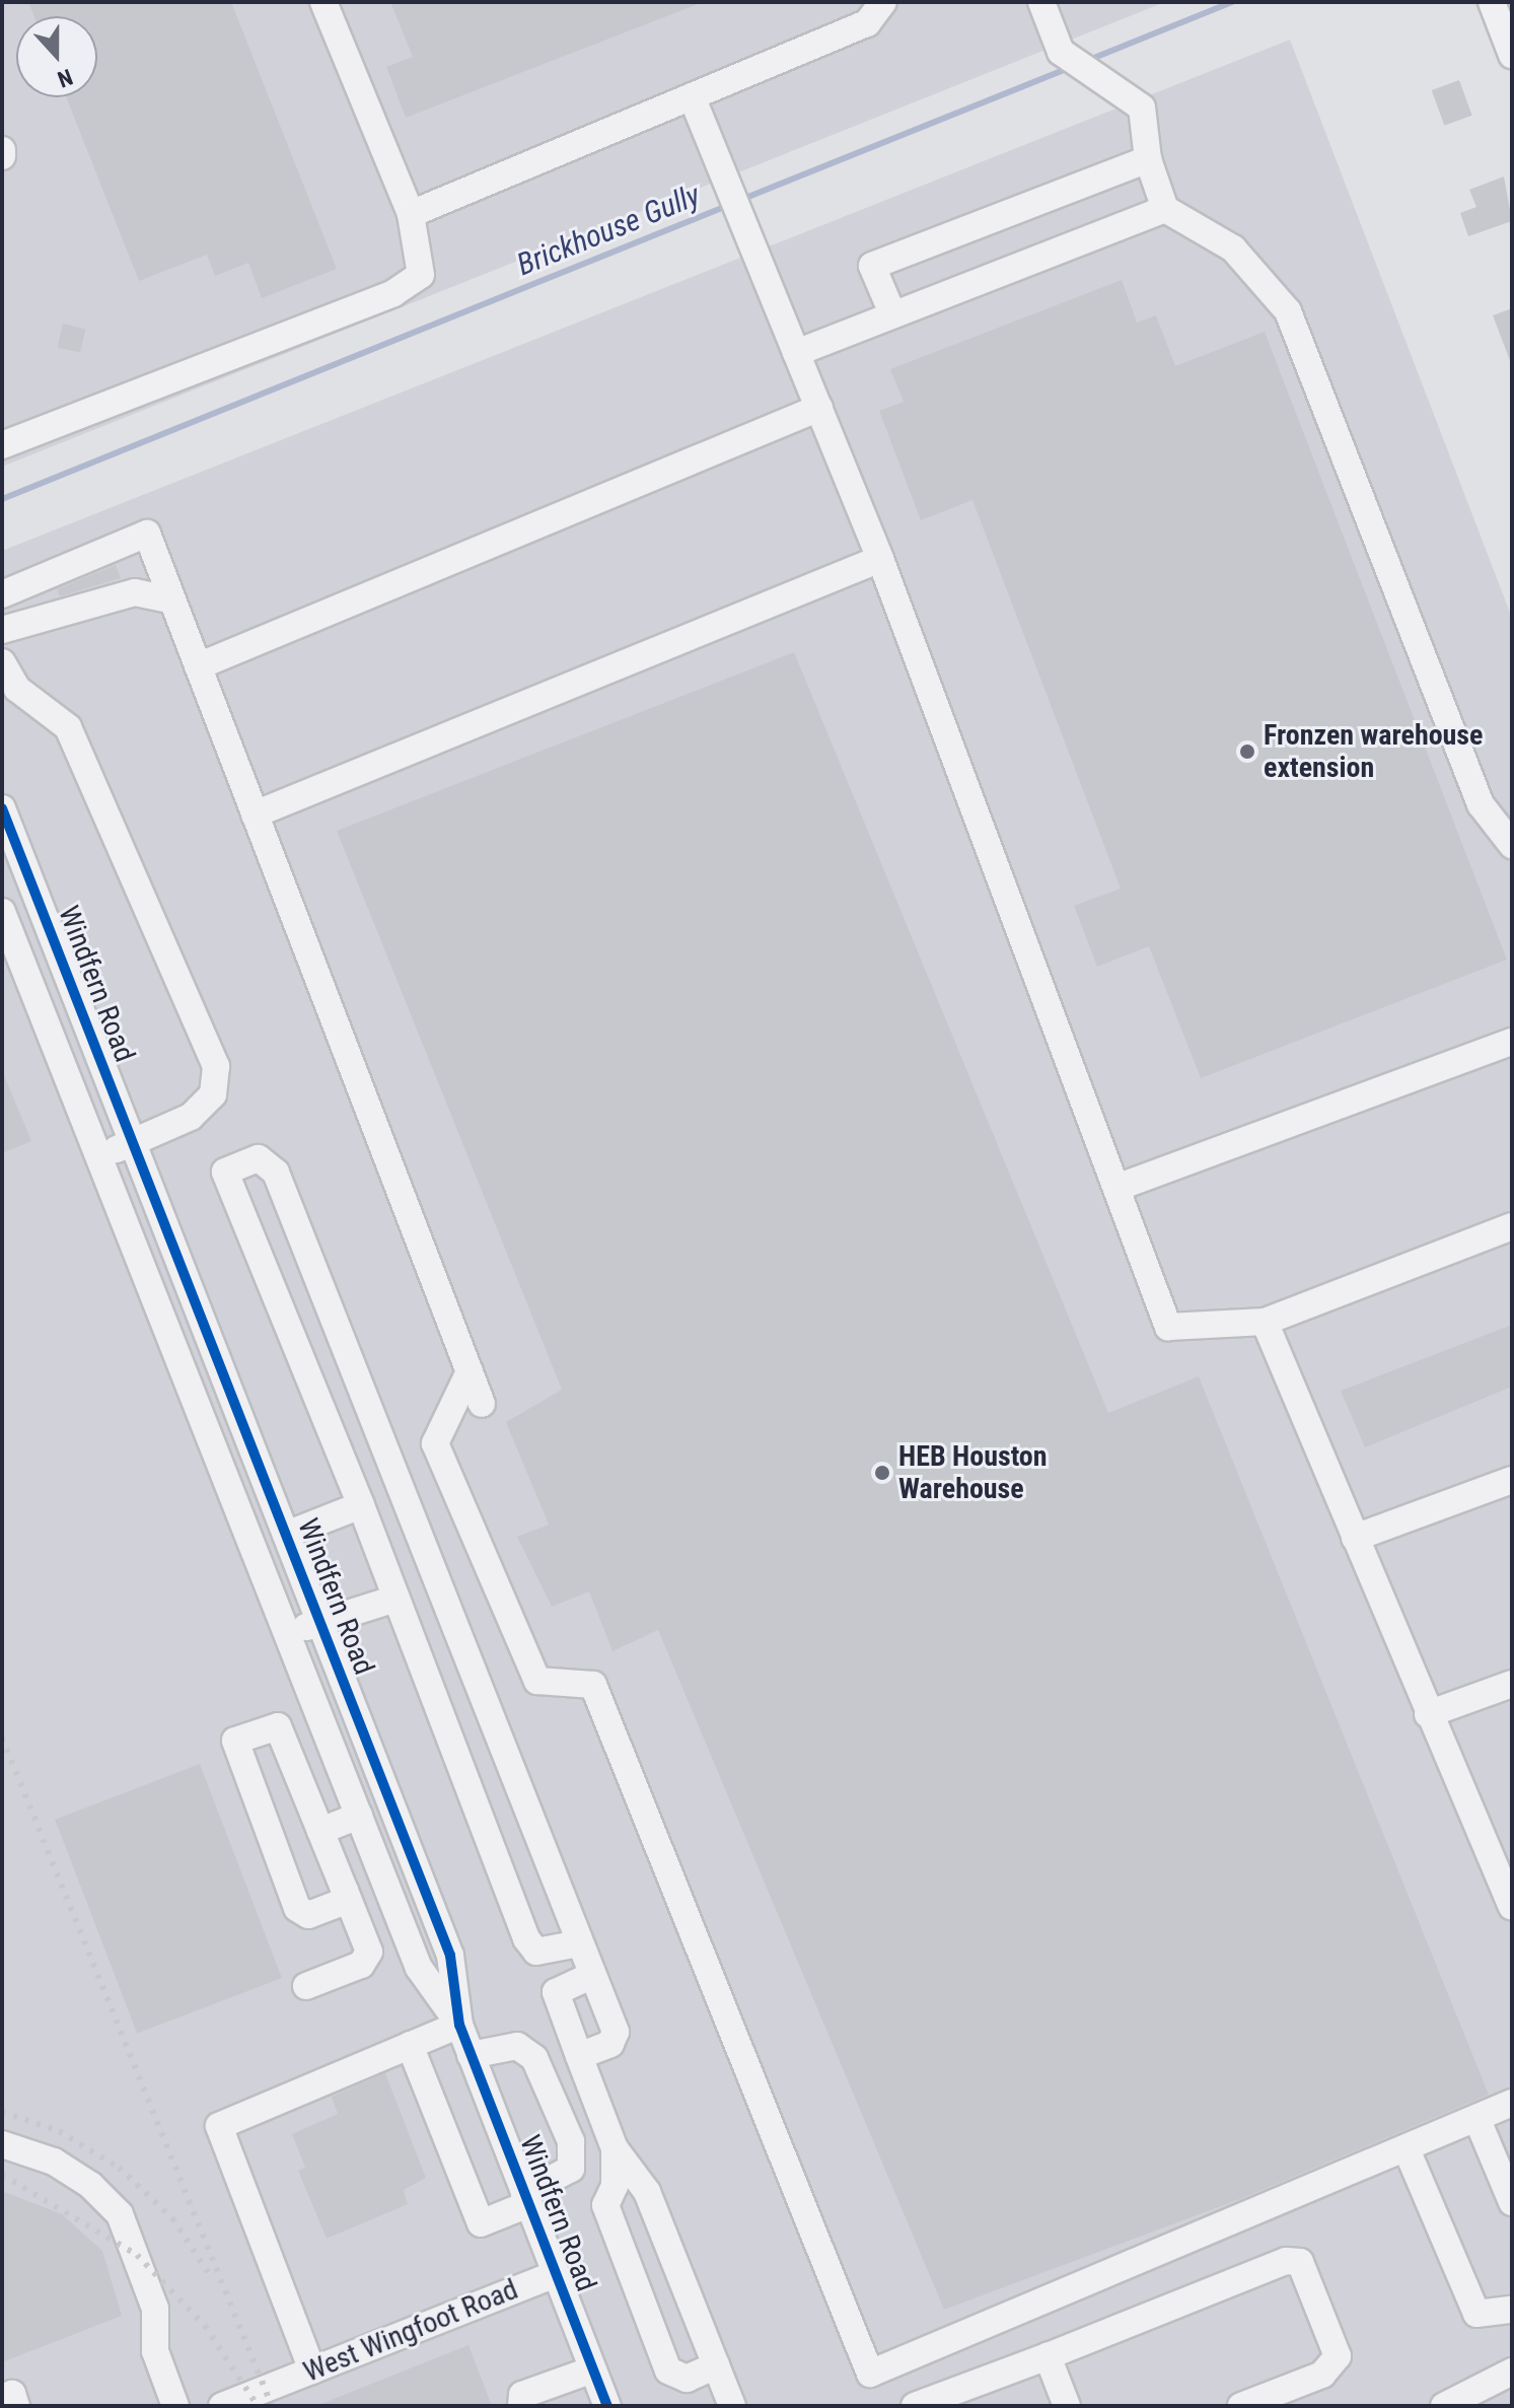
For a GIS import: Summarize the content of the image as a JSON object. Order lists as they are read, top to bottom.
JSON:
{
  "streets": {
    "street": ["Windfern Road", "West Wingfoot Road"]
  },
  "crossings": [
    ["Windfern Road", "West Wingfoot Road"]
  ],
  "water": ["Brickhouse Gully"],
  "places": ["Fronzen warehouse extension", "HEB Houston Warehouse"],
  "north": "bottom"
}
